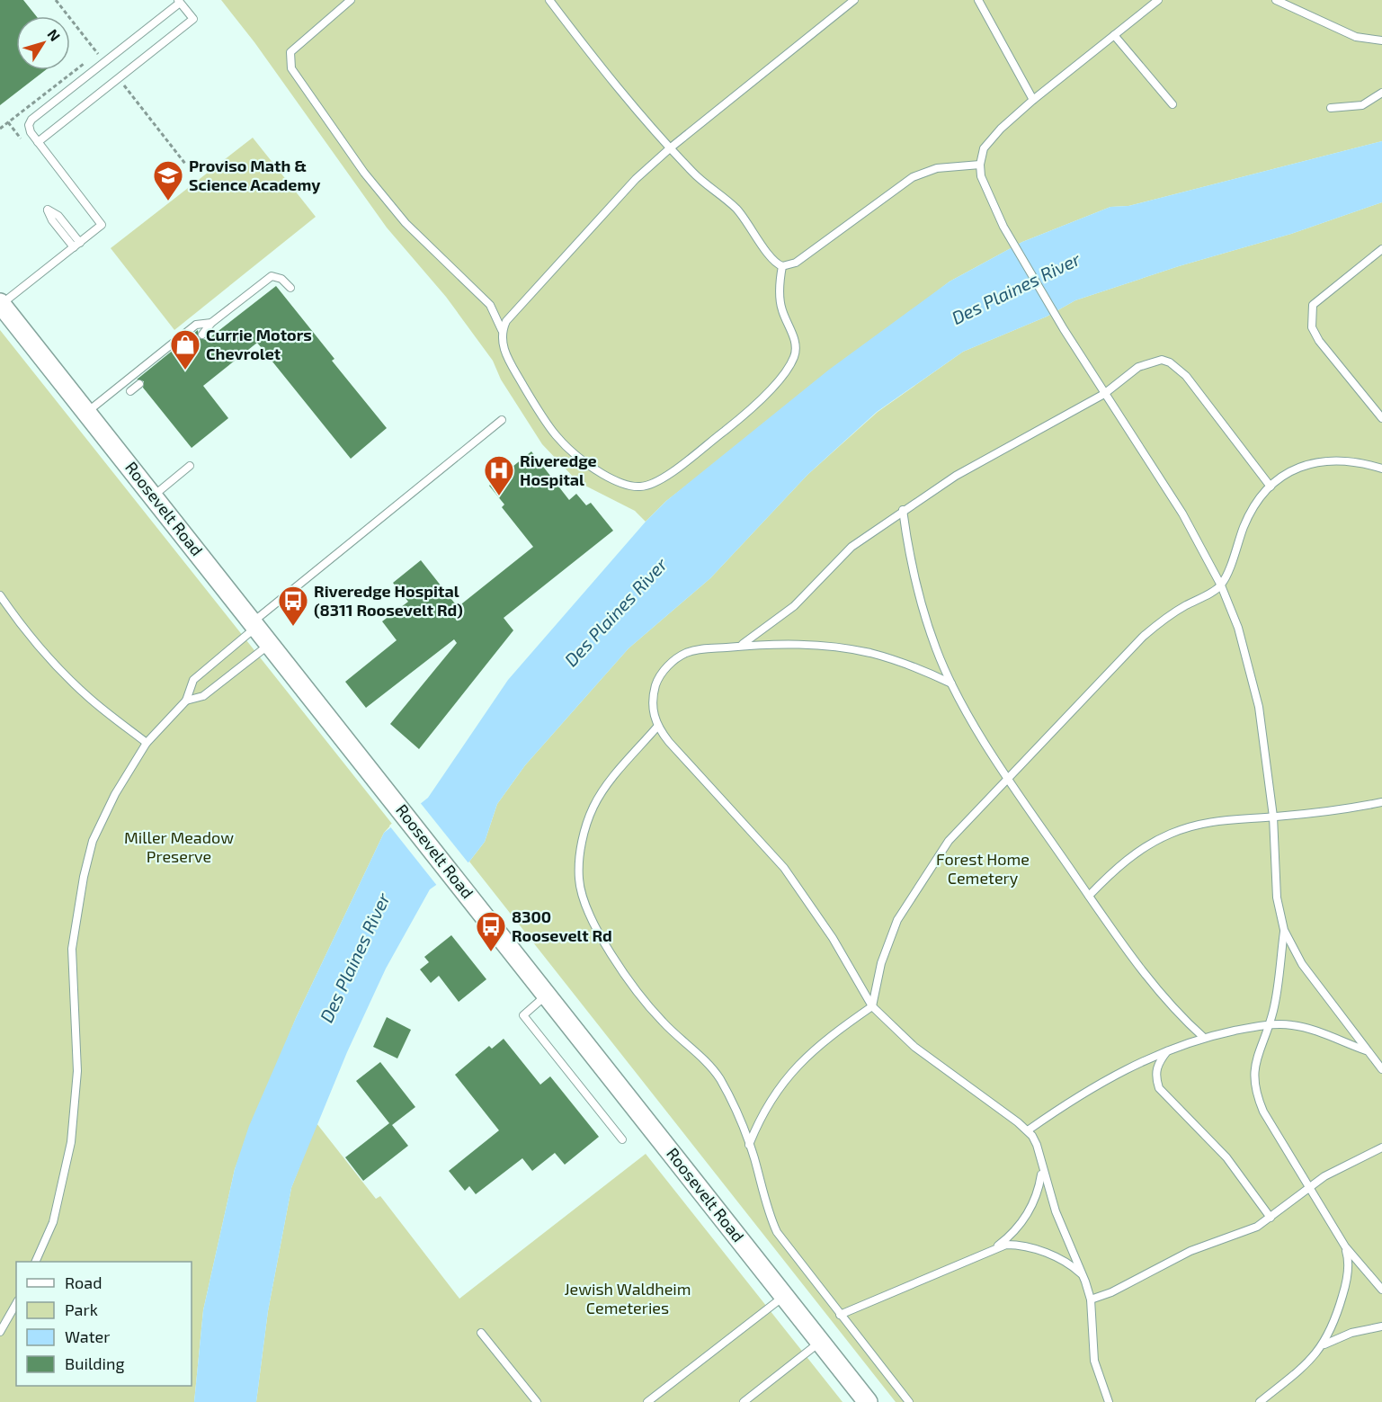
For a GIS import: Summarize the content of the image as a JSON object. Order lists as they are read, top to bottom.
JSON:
{
  "streets": {
    "main road": ["Roosevelt Road"]
  },
  "water": ["Des Plaines River"],
  "parks": ["Miller Meadow Preserve", "Forest Home Cemetery", "Jewish Waldheim Cemeteries"],
  "places": {
    "school or university": ["Proviso Math & Science Academy"],
    "shop": ["Currie Motors Chevrolet"],
    "hospital": ["Riveredge Hospital"],
    "bus stop": ["Riveredge Hospital (8311 Roosevelt Rd)", "8300 Roosevelt Rd"]
  },
  "legend": [
    "Road",
    "Park",
    "Water",
    "Building"
  ],
  "north": "top right"
}
